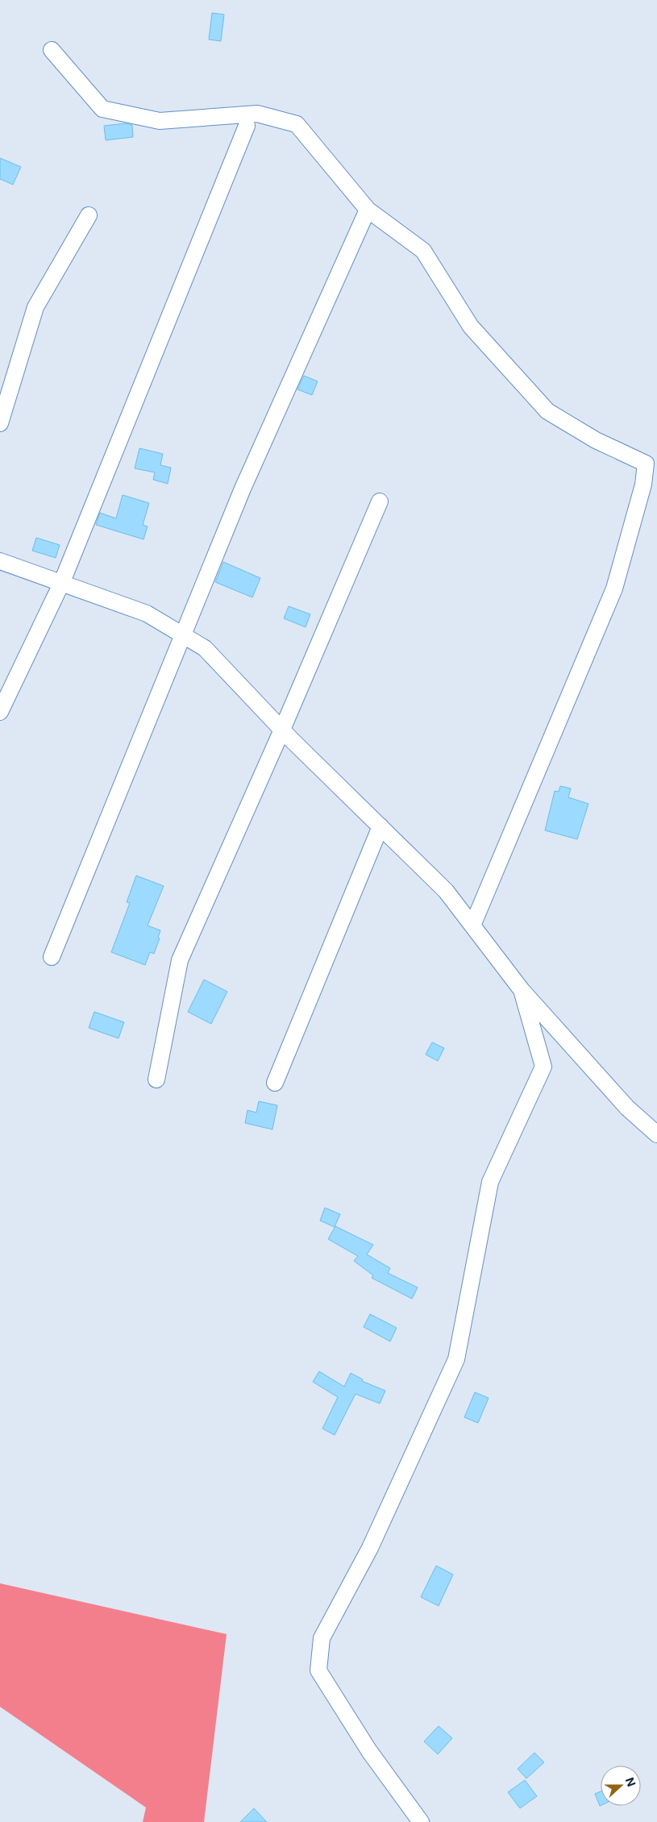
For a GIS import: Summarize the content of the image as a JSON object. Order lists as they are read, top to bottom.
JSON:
{
  "north": "right"
}
